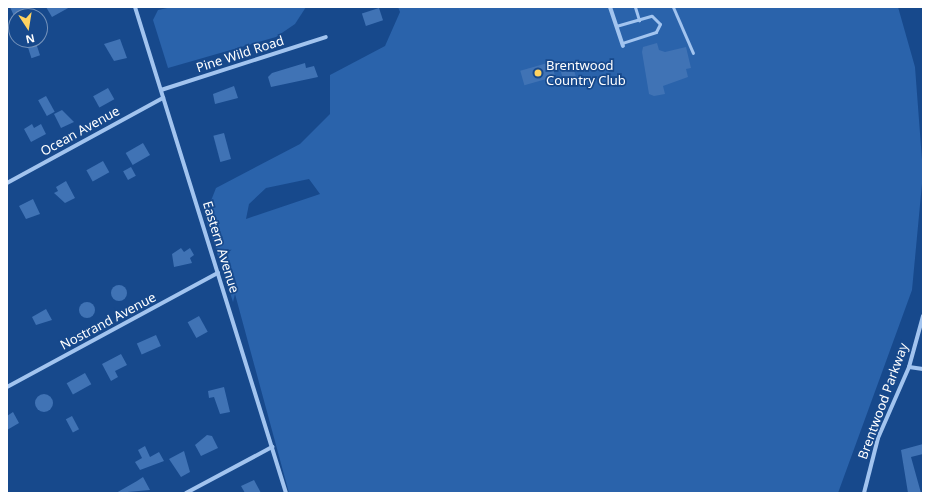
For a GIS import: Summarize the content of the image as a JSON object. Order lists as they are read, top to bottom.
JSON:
{
  "streets": {
    "street": [
      "Pine Wild Road",
      "Ocean Avenue",
      "Eastern Avenue",
      "Nostrand Avenue",
      "Brentwood Parkway"
    ]
  },
  "crossings": [
    ["Pine Wild Road", "Eastern Avenue"],
    ["Ocean Avenue", "Eastern Avenue"],
    ["Eastern Avenue", "Nostrand Avenue"]
  ],
  "places": ["Brentwood Country Club"],
  "north": "bottom"
}
